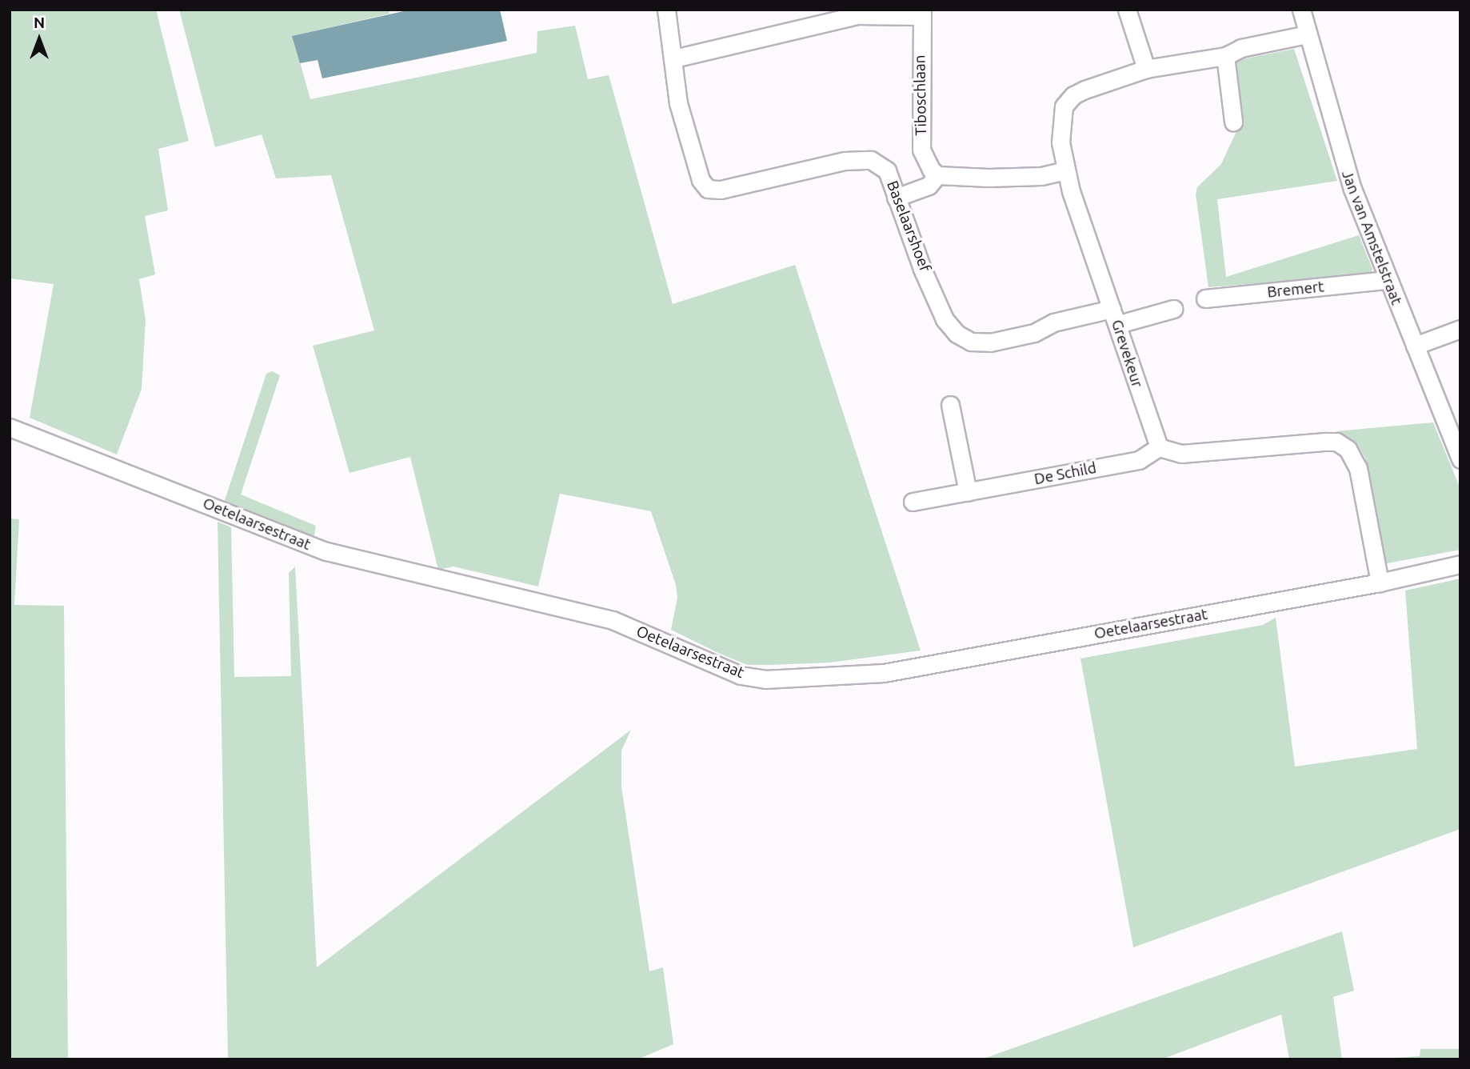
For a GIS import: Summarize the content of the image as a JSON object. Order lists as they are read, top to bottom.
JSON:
{
  "streets": {
    "street": [
      "Tiboschlaan",
      "Baselaarshoef",
      "Jan van Amstelstraat",
      "Bremert",
      "Grevekeur",
      "De Schild",
      "Oetelaarsestraat"
    ]
  },
  "crossings": [
    ["Baselaarshoef", "Grevekeur"],
    ["Jan van Amstelstraat", "Bremert"],
    ["Jan van Amstelstraat", "Grevekeur"],
    ["Grevekeur", "De Schild"]
  ],
  "north": "top"
}
